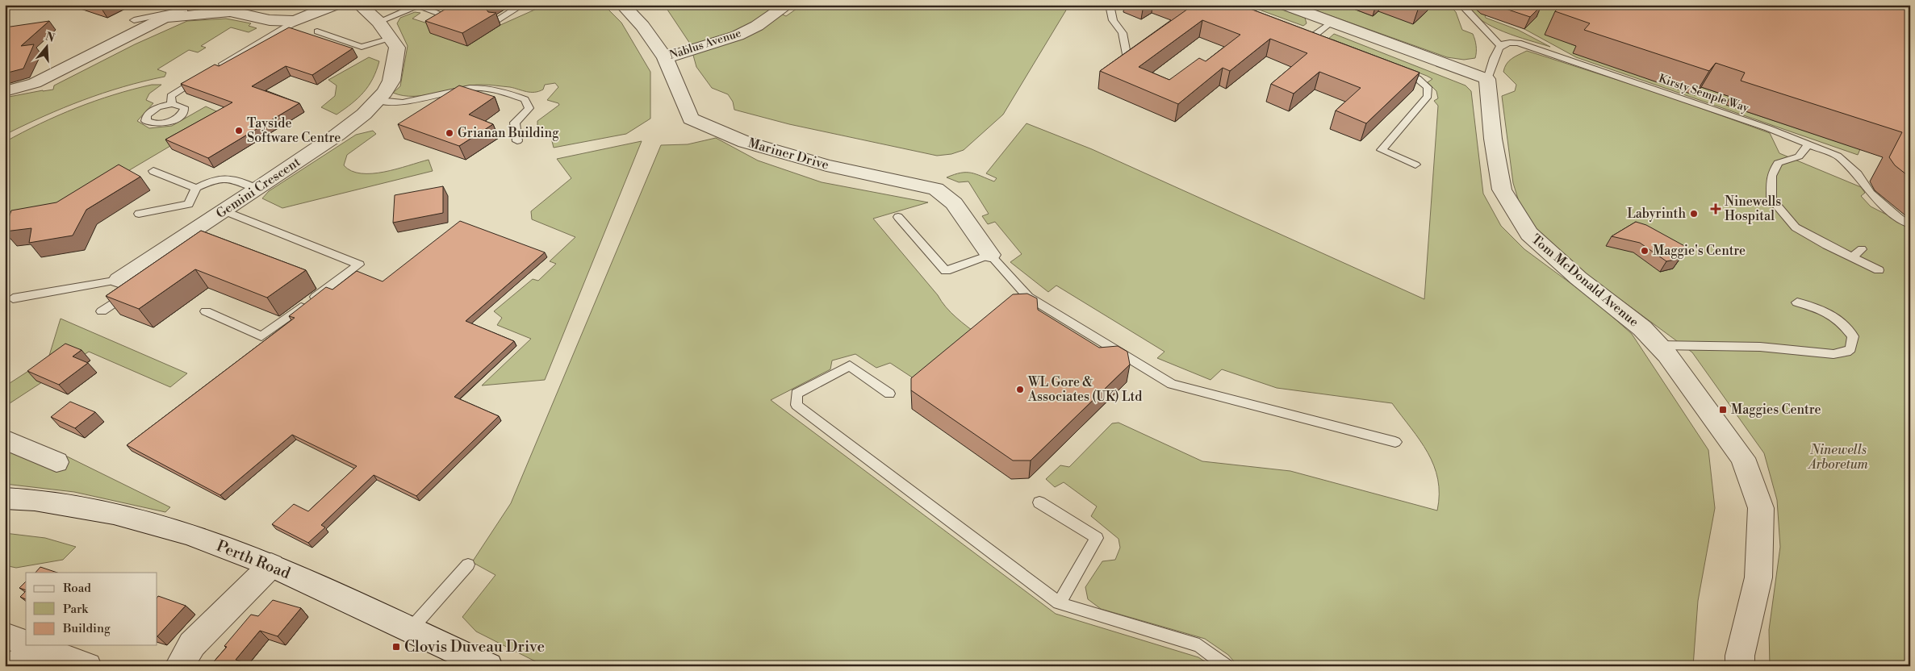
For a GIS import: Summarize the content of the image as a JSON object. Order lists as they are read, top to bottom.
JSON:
{
  "streets": {
    "street": [
      "Nablus Avenue",
      "Mariner Drive",
      "Gemini Crescent",
      "Tom McDonald Avenue",
      "Perth Road"
    ],
    "lane": ["Kirsty Semple Way"]
  },
  "crossings": [
    ["Nablus Avenue", "Mariner Drive"]
  ],
  "parks": ["Ninewells Arboretum"],
  "places": {
    "other": [
      "Tayside Software Centre",
      "Grianan Building",
      "Labyrinth",
      "Maggie's Centre",
      "WL Gore & Associates (UK) Ltd"
    ],
    "health": ["Ninewells Hospital"],
    "transit": ["Maggies Centre", "Clovis Duveau Drive"]
  },
  "legend": ["Road", "Park", "Building"],
  "north": "top"
}
